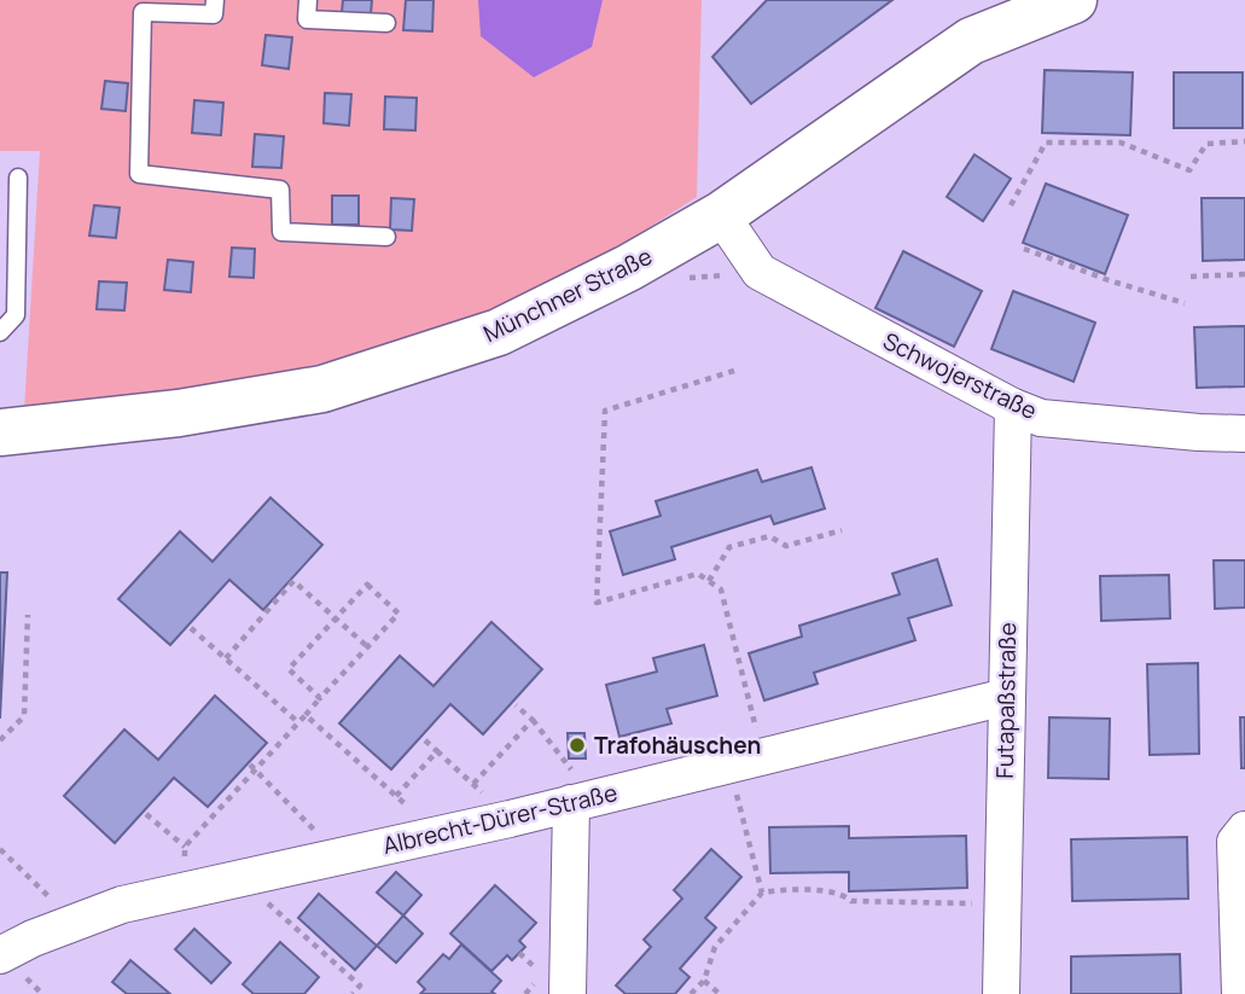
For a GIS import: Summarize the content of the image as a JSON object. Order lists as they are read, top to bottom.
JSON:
{
  "streets": {
    "main road": ["Münchner Straße"],
    "street": ["Schwojerstraße", "Futapaßstraße", "Albrecht-Dürer-Straße"]
  },
  "crossings": [
    ["Münchner Straße", "Schwojerstraße"],
    ["Schwojerstraße", "Futapaßstraße"],
    ["Futapaßstraße", "Albrecht-Dürer-Straße"]
  ],
  "places": ["Trafohäuschen"]
}
